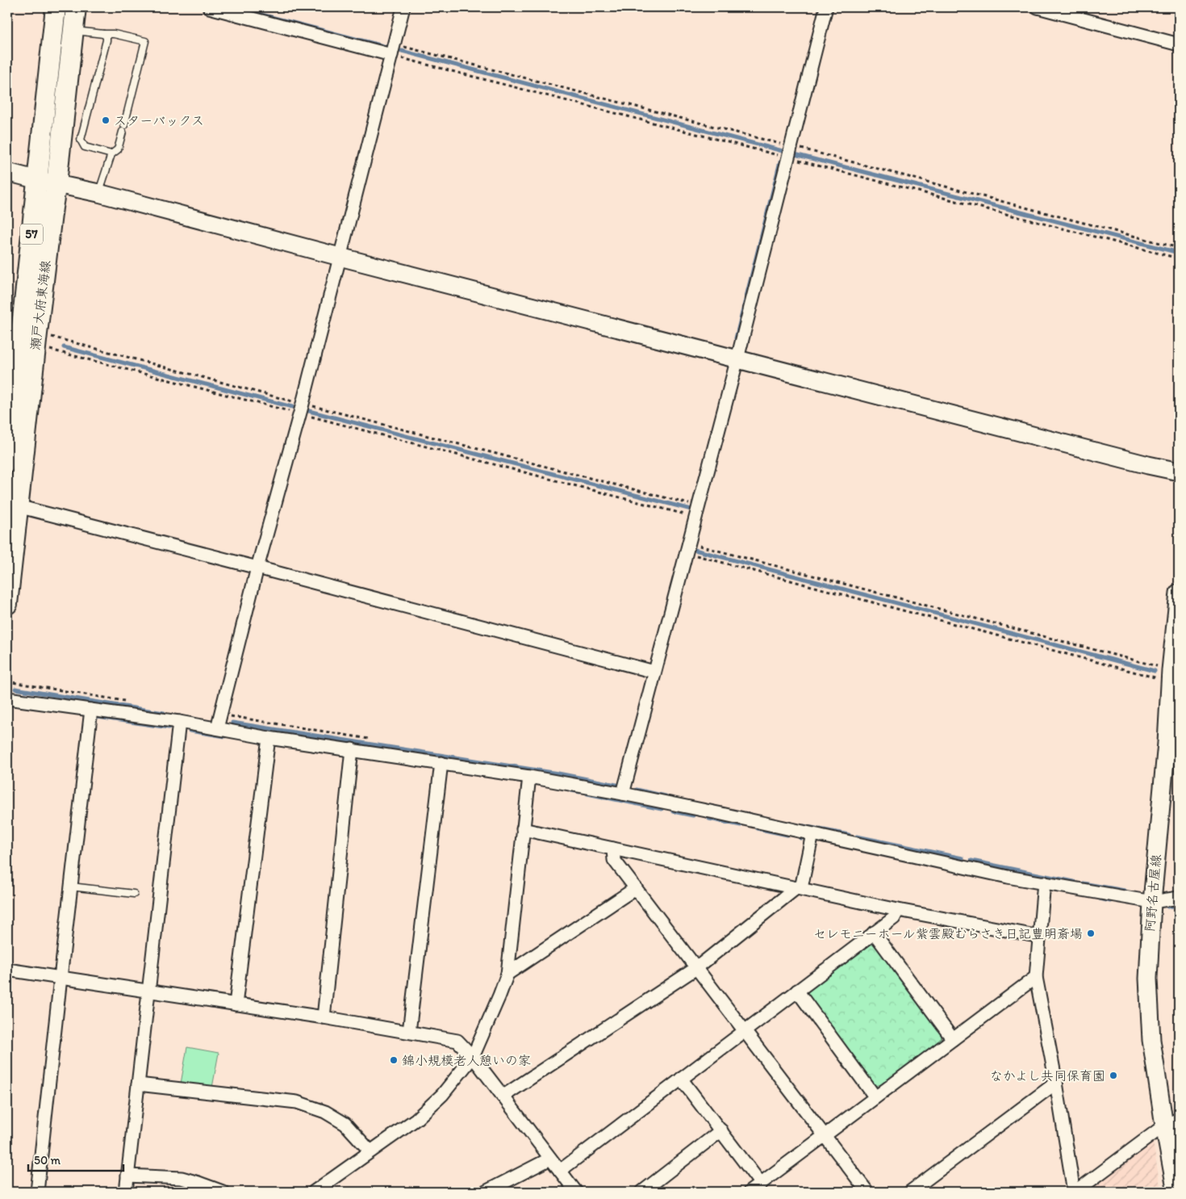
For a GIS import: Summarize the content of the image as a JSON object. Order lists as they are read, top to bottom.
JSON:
{
  "streets": {
    "main road": ["57", "瀬戸大府東海線"],
    "street": ["阿野名古屋線"]
  },
  "places": [
    "スターバックス",
    "セレモニーホール紫雲殿むらさき日記豊明斎場",
    "錦小規模老人憩いの家",
    "なかよし共同保育園"
  ],
  "scale_bar": "50 m"
}
